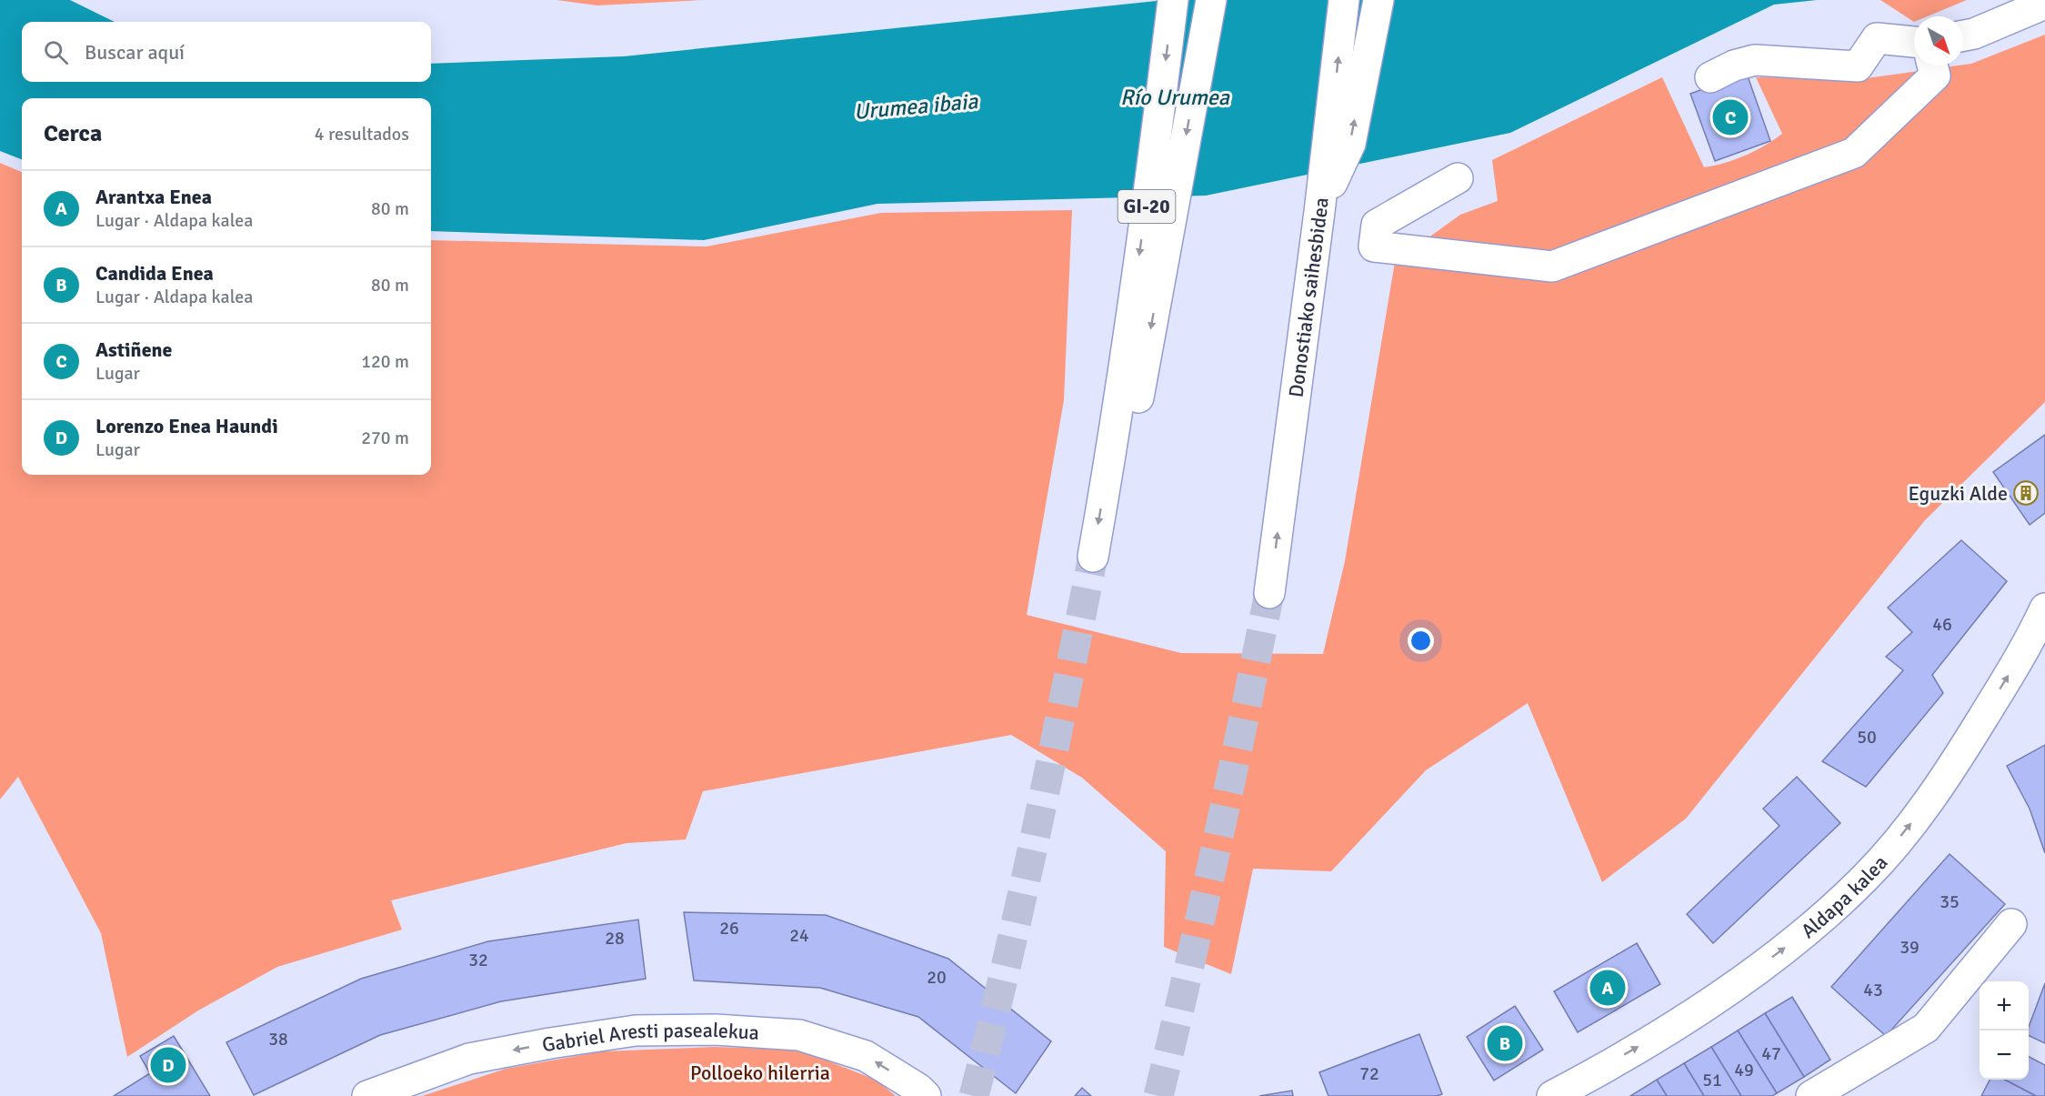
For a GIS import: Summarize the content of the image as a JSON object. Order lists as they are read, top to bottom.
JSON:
{
  "streets": {
    "main road": [
      "GI-20",
      "Donostiako saihesbidea",
      "Aldapa kalea",
      "Gabriel Aresti pasealekua"
    ]
  },
  "one_way": ["Gabriel Aresti pasealekua"],
  "water": ["Río Urumea", "Urumea ibaia"],
  "parks": ["Polloeko hilerria"],
  "places": {
    "building": ["Eguzki Alde"]
  },
  "house_numbers": [
    "46",
    "50",
    "35",
    "26",
    "24",
    "28",
    "39",
    "32",
    "20",
    "43",
    "38",
    "47",
    "49",
    "72",
    "51"
  ],
  "north": "bottom right",
  "page": {
    "search": "Buscar aquí",
    "pins": [
      "C",
      "A",
      "B",
      "D"
    ],
    "heading": ["Cerca", "4 resultados"],
    "list": [
      {
        "mark": "A",
        "name": "Arantxa Enea",
        "note": "Lugar · Aldapa kalea",
        "value": "80 m"
      },
      {
        "mark": "B",
        "name": "Candida Enea",
        "note": "Lugar · Aldapa kalea",
        "value": "80 m"
      },
      {
        "mark": "C",
        "name": "Astiñene",
        "note": "Lugar",
        "value": "120 m"
      },
      {
        "mark": "D",
        "name": "Lorenzo Enea Haundi",
        "note": "Lugar",
        "value": "270 m"
      }
    ],
    "map_buttons": ["+", "−"]
  }
}
